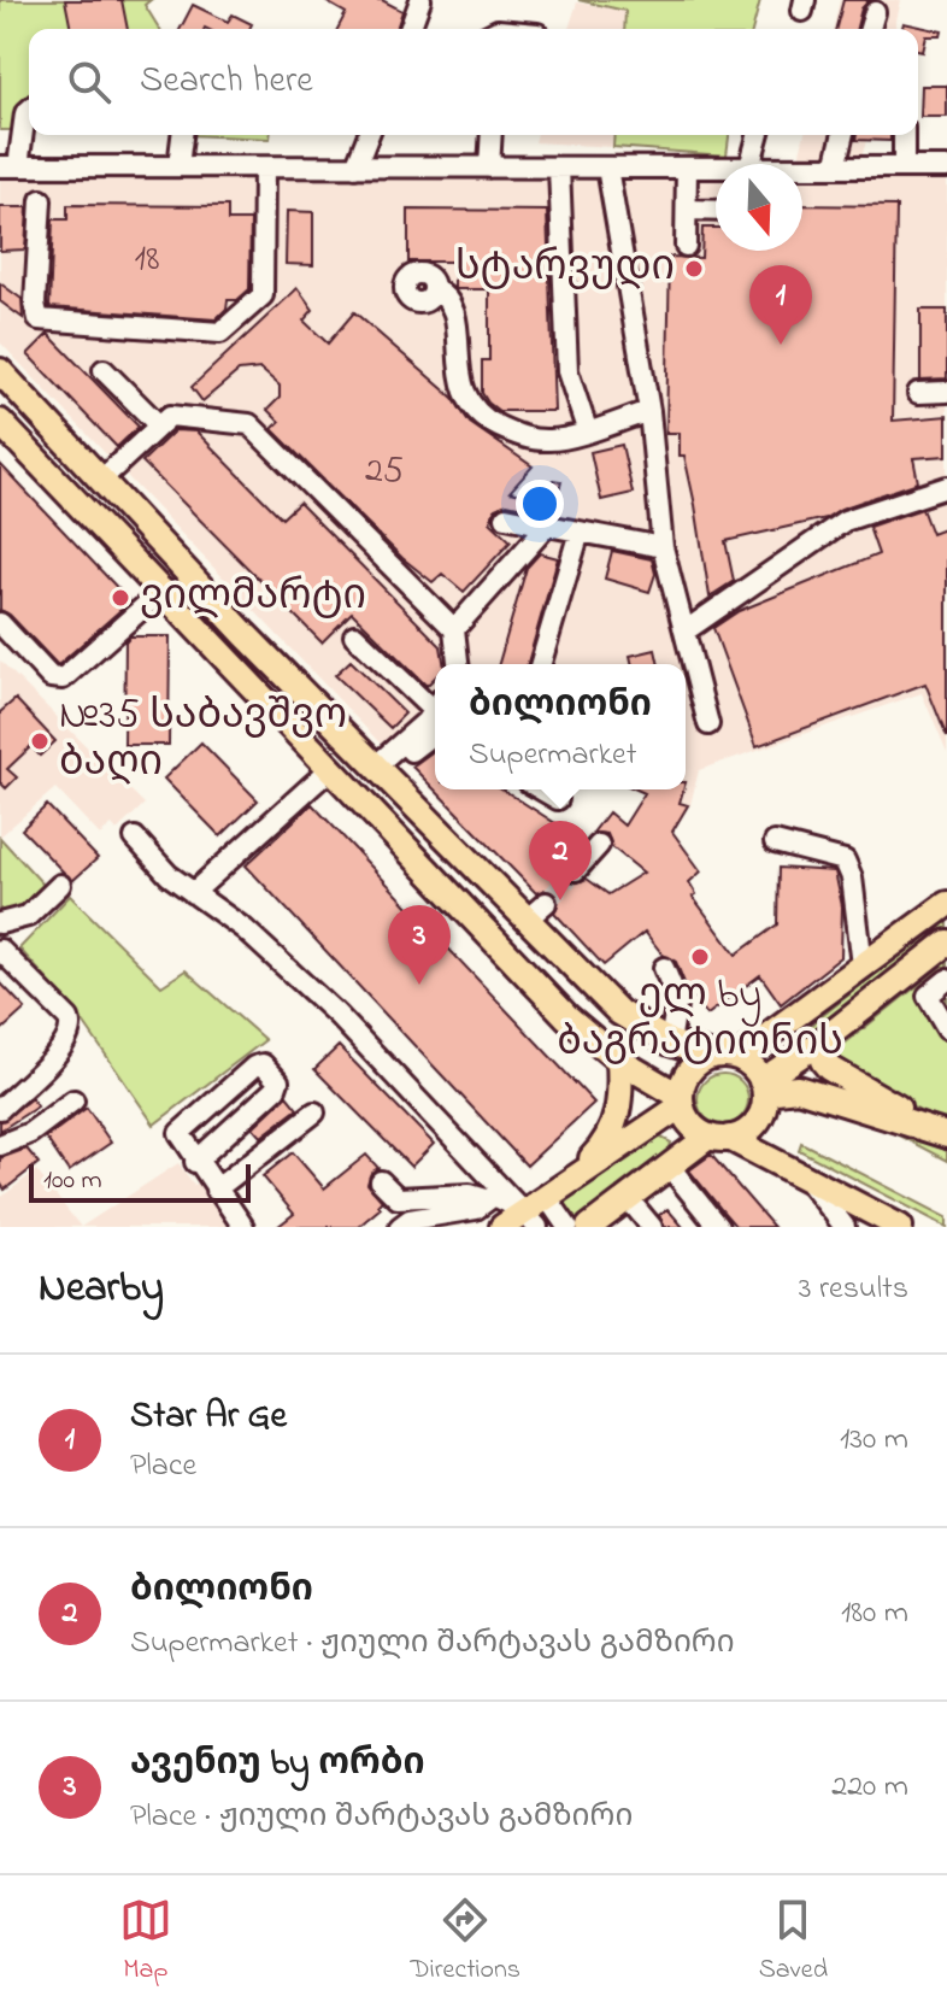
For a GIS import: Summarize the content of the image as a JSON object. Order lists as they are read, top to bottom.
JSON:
{
  "places": [
    "სტარვუდი",
    "ვილმარტი",
    "№35 საბავშვო ბაღი",
    "ელ by ბაგრატიონის"
  ],
  "house_numbers": ["18", "25"],
  "scale_bar": "100 m",
  "north": "bottom",
  "page": {
    "search": "Search here",
    "pins": ["1", "2", "3"],
    "popup": ["ბილიონი", "Supermarket"],
    "scale": "100 m",
    "heading": ["Nearby", "3 results"],
    "list": [
      {
        "mark": "1",
        "name": "Star Ar Ge",
        "note": "Place",
        "value": "130 m"
      },
      {
        "mark": "2",
        "name": "ბილიონი",
        "note": "Supermarket · ჟიული შარტავას გამზირი",
        "value": "180 m"
      },
      {
        "mark": "3",
        "name": "ავენიუ by ორბი",
        "note": "Place · ჟიული შარტავას გამზირი",
        "value": "220 m"
      }
    ],
    "nav": ["Map", "Directions", "Saved"]
  }
}
